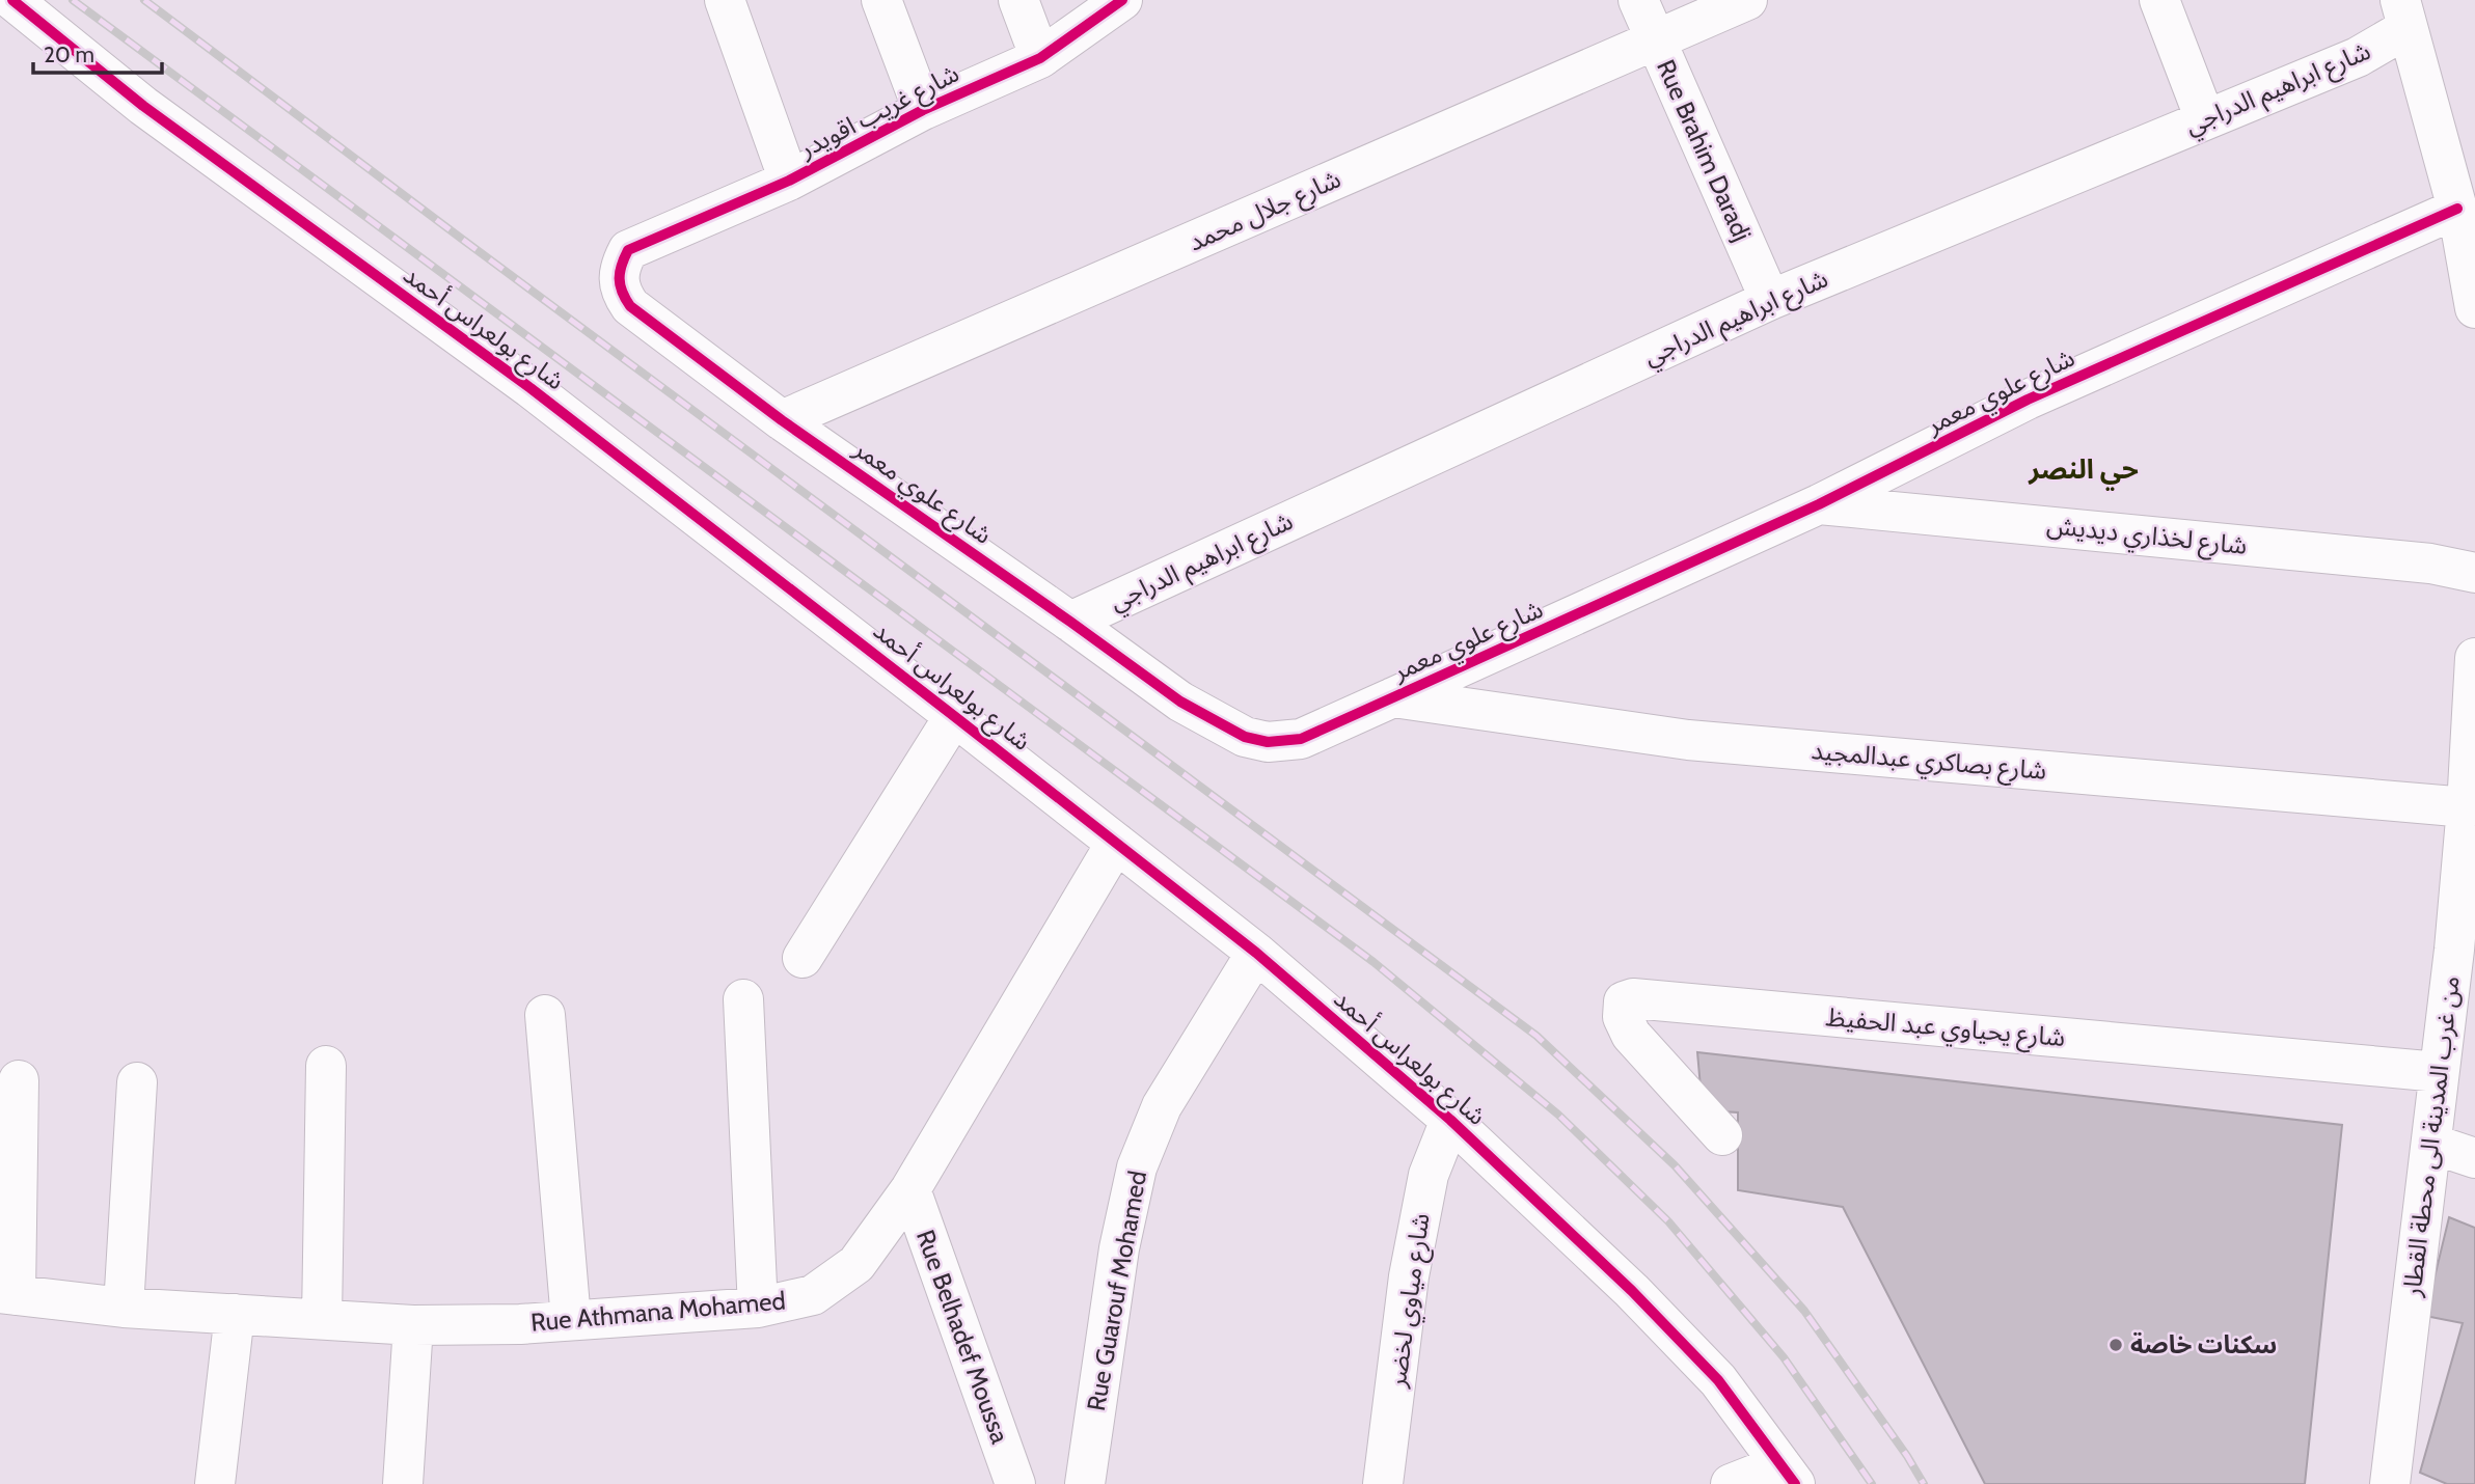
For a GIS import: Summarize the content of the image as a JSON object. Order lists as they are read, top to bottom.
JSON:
{
  "streets": {
    "street": [
      "شارع ابراهيم الدراجي",
      "شارع غريب اقويدر",
      "Rue Brahim Daradj",
      "شارع جلال محمد",
      "شارع بولعراس أحمد",
      "شارع علوي معمر",
      "شارع لخذاري ديديش",
      "شارع بصاكري عبدالمجيد",
      "شارع يحياوي عبد الحفيظ",
      "من غرب المدينة الى محطة القطار",
      "Rue Guarouf Mohamed",
      "شارع مياوي لخضر",
      "Rue Athmana Mohamed",
      "Rue Belhadef Moussa"
    ]
  },
  "crossings": [
    ["شارع ابراهيم الدراجي", "Rue Brahim Daradj"],
    ["شارع ابراهيم الدراجي", "شارع علوي معمر"],
    ["شارع غريب اقويدر", "شارع علوي معمر"],
    ["Rue Brahim Daradj", "شارع جلال محمد"],
    ["شارع جلال محمد", "شارع علوي معمر"],
    ["شارع بولعراس أحمد", "Rue Guarouf Mohamed"],
    ["شارع بولعراس أحمد", "شارع مياوي لخضر"],
    ["شارع بولعراس أحمد", "Rue Athmana Mohamed"],
    ["شارع علوي معمر", "شارع لخذاري ديديش"],
    ["شارع علوي معمر", "شارع بصاكري عبدالمجيد"],
    ["شارع بصاكري عبدالمجيد", "من غرب المدينة الى محطة القطار"],
    ["شارع يحياوي عبد الحفيظ", "من غرب المدينة الى محطة القطار"],
    ["Rue Athmana Mohamed", "Rue Belhadef Moussa"]
  ],
  "districts": ["حي النصر"],
  "places": ["سكنات خاصة"],
  "scale_bar": "20 m"
}
